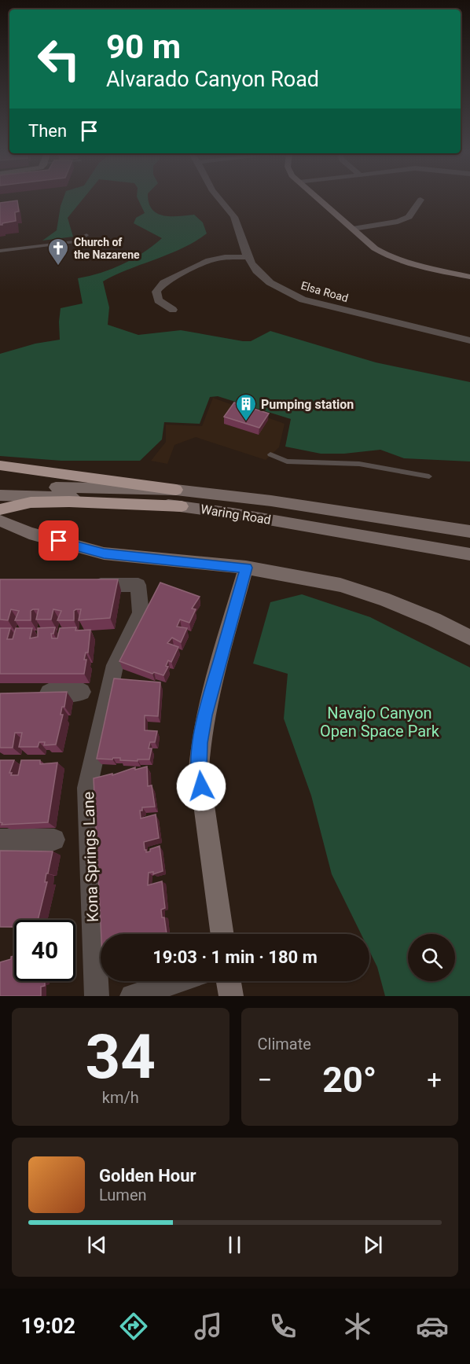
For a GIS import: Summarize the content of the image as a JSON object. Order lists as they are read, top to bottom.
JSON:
{
  "streets": {
    "street": ["Elsa Road", "Waring Road", "Kona Springs Lane"]
  },
  "parks": ["Navajo Canyon Open Space Park"],
  "places": {
    "church": ["Church of the Nazarene"],
    "building": ["Pumping station"]
  },
  "page": {
    "turn": ["90 m", "Alvarado Canyon Road"],
    "then": "Then",
    "limit": "40",
    "trip": "19:03 · 1 min · 180 m",
    "tile": [
      ["34", "km/h"],
      "Climate"
    ],
    "heat": ["−", "20°", "+"],
    "song": ["Golden Hour", "Lumen"],
    "tabs": "19:02"
  }
}
